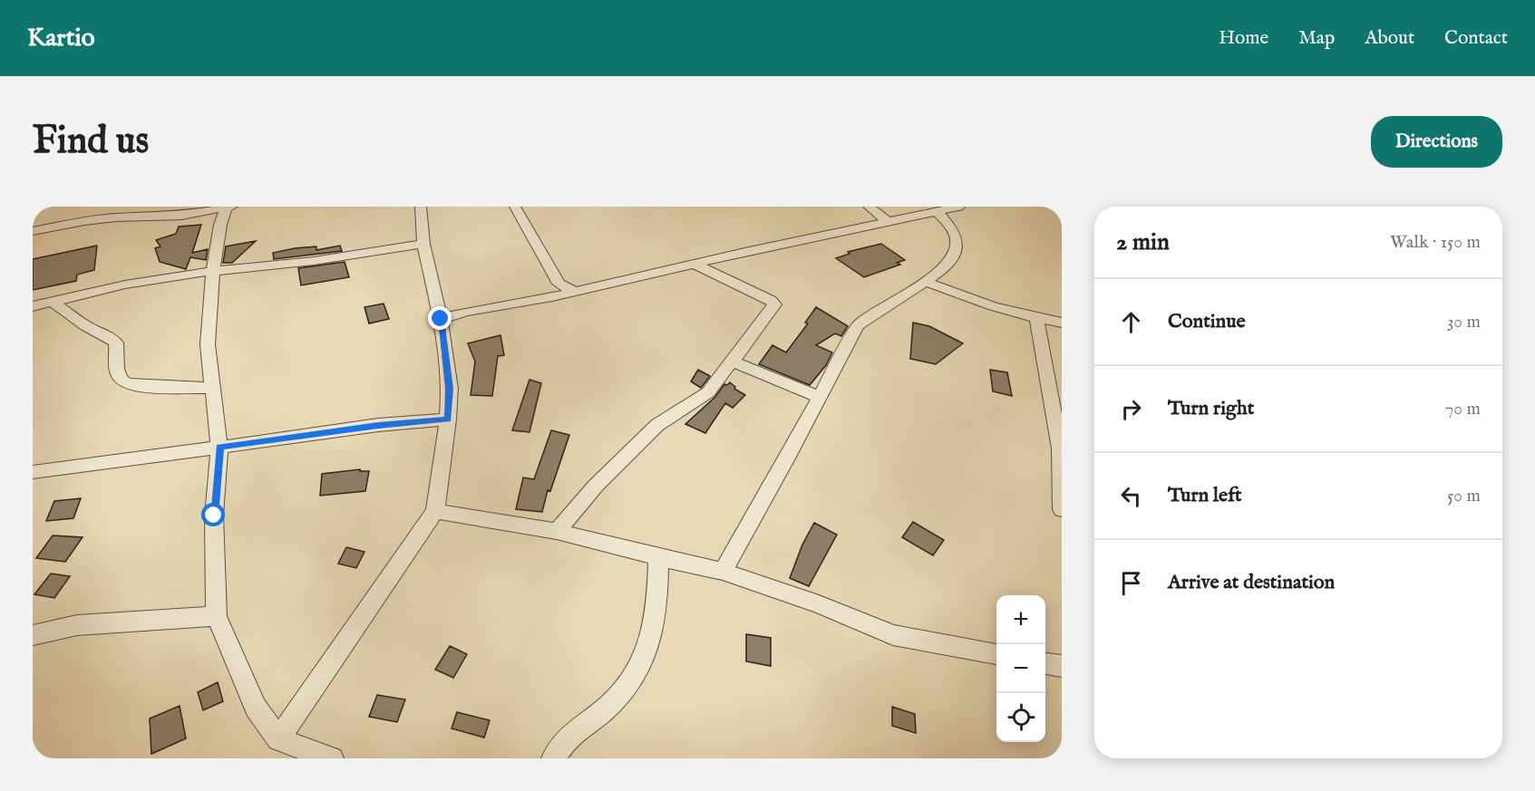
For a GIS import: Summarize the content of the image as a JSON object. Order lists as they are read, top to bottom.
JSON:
{
  "page": {
    "header": "Kartio",
    "nav": [
      "Home",
      "Map",
      "About",
      "Contact"
    ],
    "buttons": "Directions",
    "title": "Find us",
    "heading": ["2 min", "Walk · 150 m"],
    "list": [
      ["Continue", "30 m"],
      ["Turn right", "70 m"],
      ["Turn left", "50 m"],
      "Arrive at destination"
    ],
    "map_buttons": ["+", "−"]
  }
}
